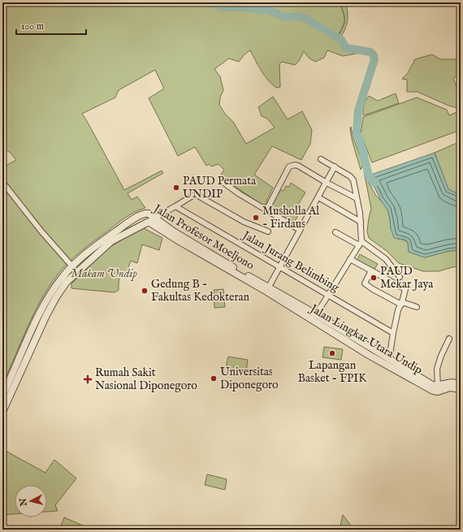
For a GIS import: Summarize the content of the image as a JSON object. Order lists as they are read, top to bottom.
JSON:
{
  "streets": {
    "street": ["Jalan Profesor Moeljono", "Jalan Jurang Belimbing", "Jalan Lingkar Utara Undip"]
  },
  "crossings": [
    ["Jalan Profesor Moeljono", "Jalan Lingkar Utara Undip"]
  ],
  "parks": ["Makam Undip"],
  "places": {
    "other": [
      "PAUD Permata UNDIP",
      "Musholla Al - Firdaus",
      "PAUD Mekar Jaya",
      "Gedung B - Fakultas Kedokteran",
      "Lapangan Basket - FPIK",
      "Universitas Diponegoro"
    ],
    "health": ["Rumah Sakit Nasional Diponegoro"]
  },
  "scale_bar": "100 m",
  "north": "left"
}
